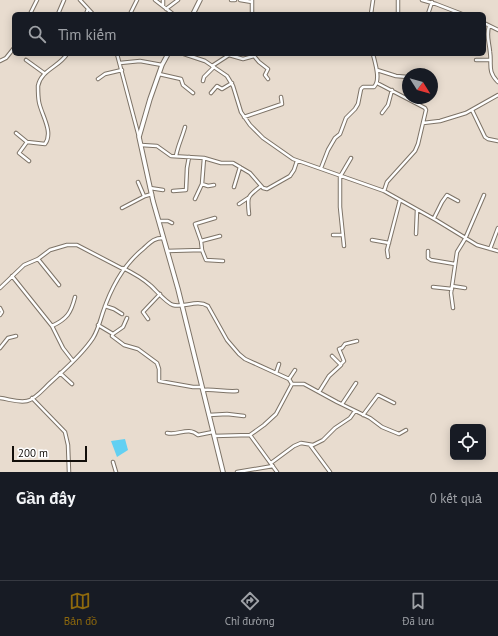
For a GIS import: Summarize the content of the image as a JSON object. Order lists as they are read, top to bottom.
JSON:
{
  "scale_bar": "200 m",
  "north": "bottom right",
  "page": {
    "search": "Tìm kiếm",
    "scale": "200 m",
    "heading": ["Gần đây", "0 kết quả"],
    "nav": ["Bản đồ", "Chỉ đường", "Đã lưu"]
  }
}
